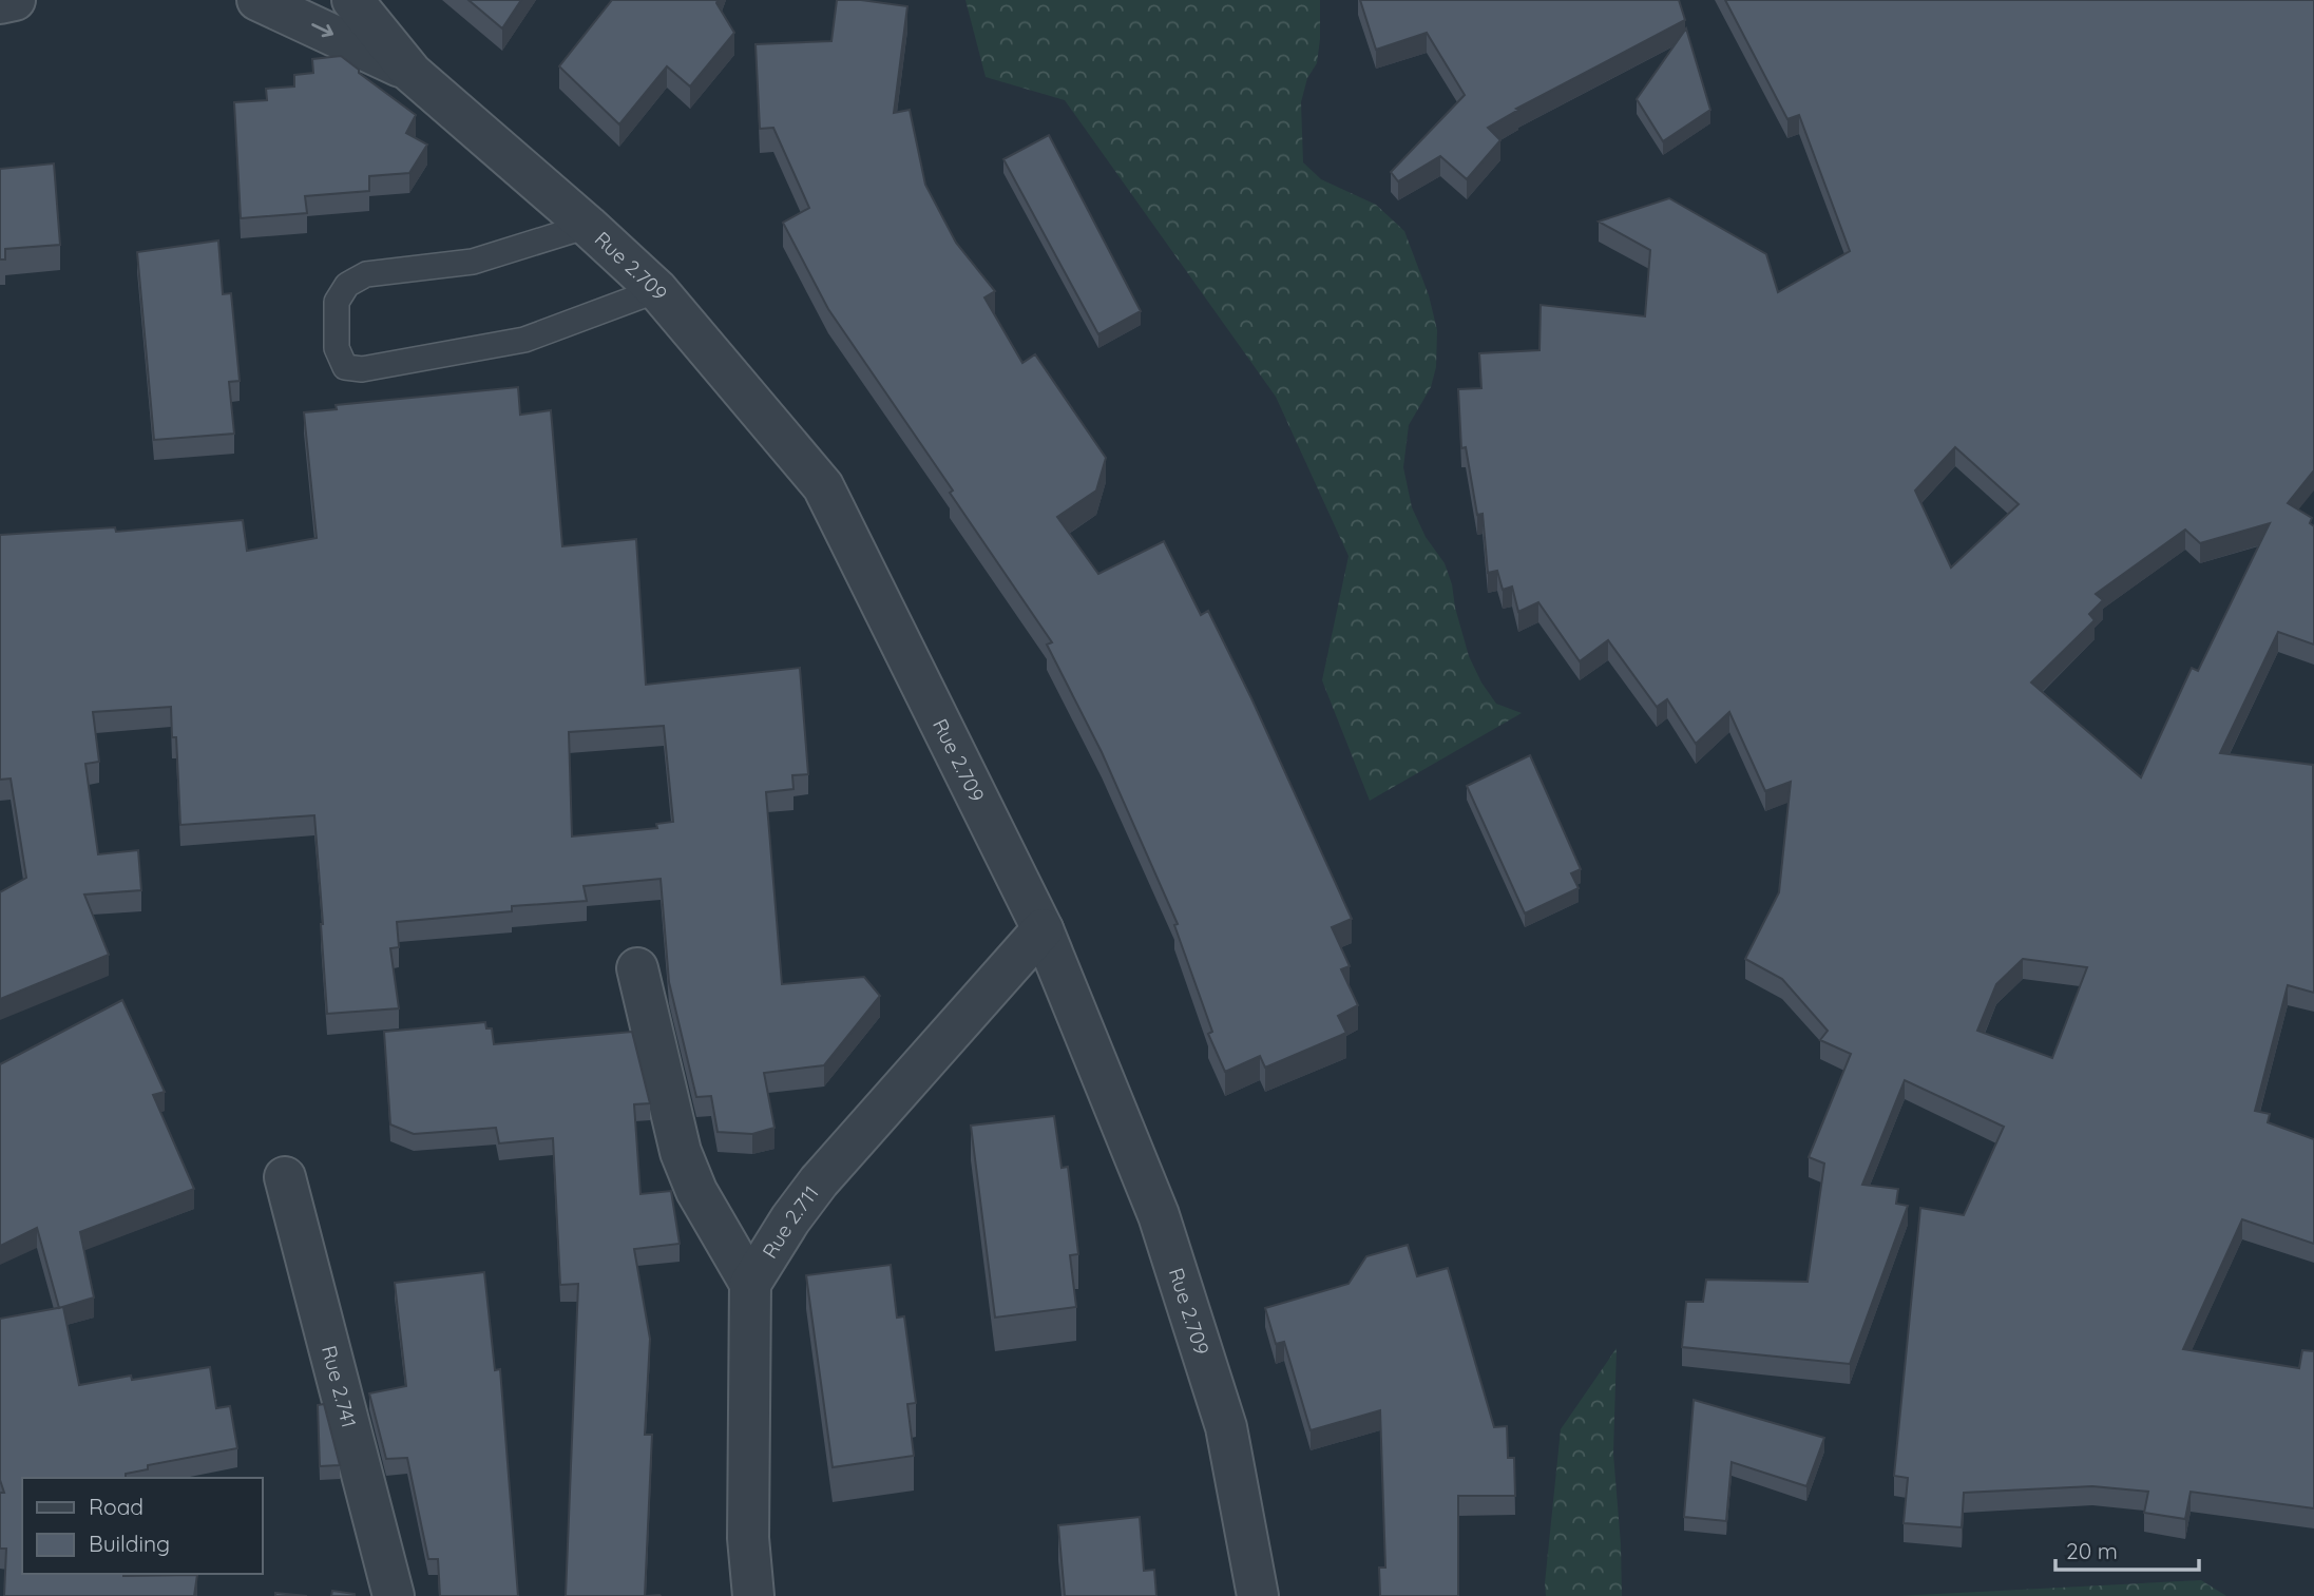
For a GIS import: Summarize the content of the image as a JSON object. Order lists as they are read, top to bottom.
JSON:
{
  "streets": {
    "street": ["Rue 2.709", "Rue 2.711", "Rue 2.741"]
  },
  "crossings": [
    ["Rue 2.709", "Rue 2.711"]
  ],
  "legend": ["Road", "Building"],
  "scale_bar": "20 m"
}
